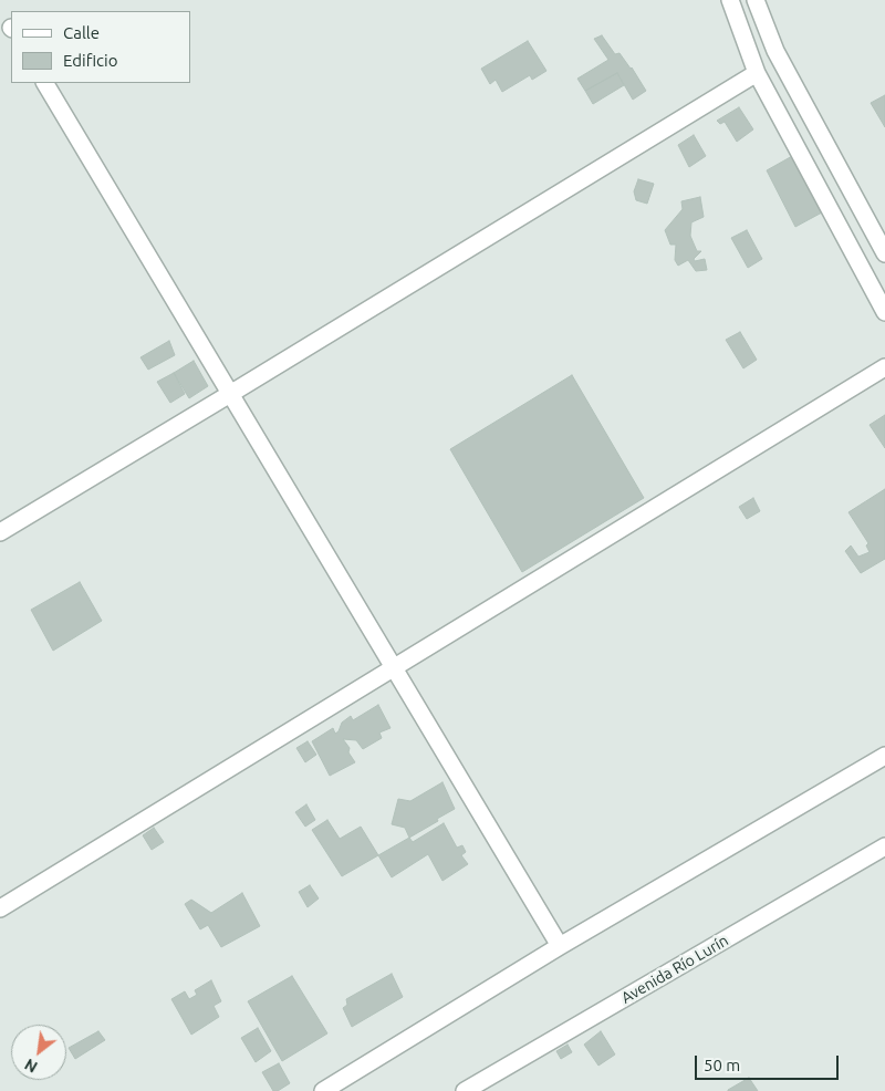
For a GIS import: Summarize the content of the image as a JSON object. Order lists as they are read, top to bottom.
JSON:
{
  "streets": {
    "street": ["Avenida Río Lurín"]
  },
  "legend": ["Calle", "Edificio"],
  "scale_bar": "50 m",
  "north": "bottom left"
}
